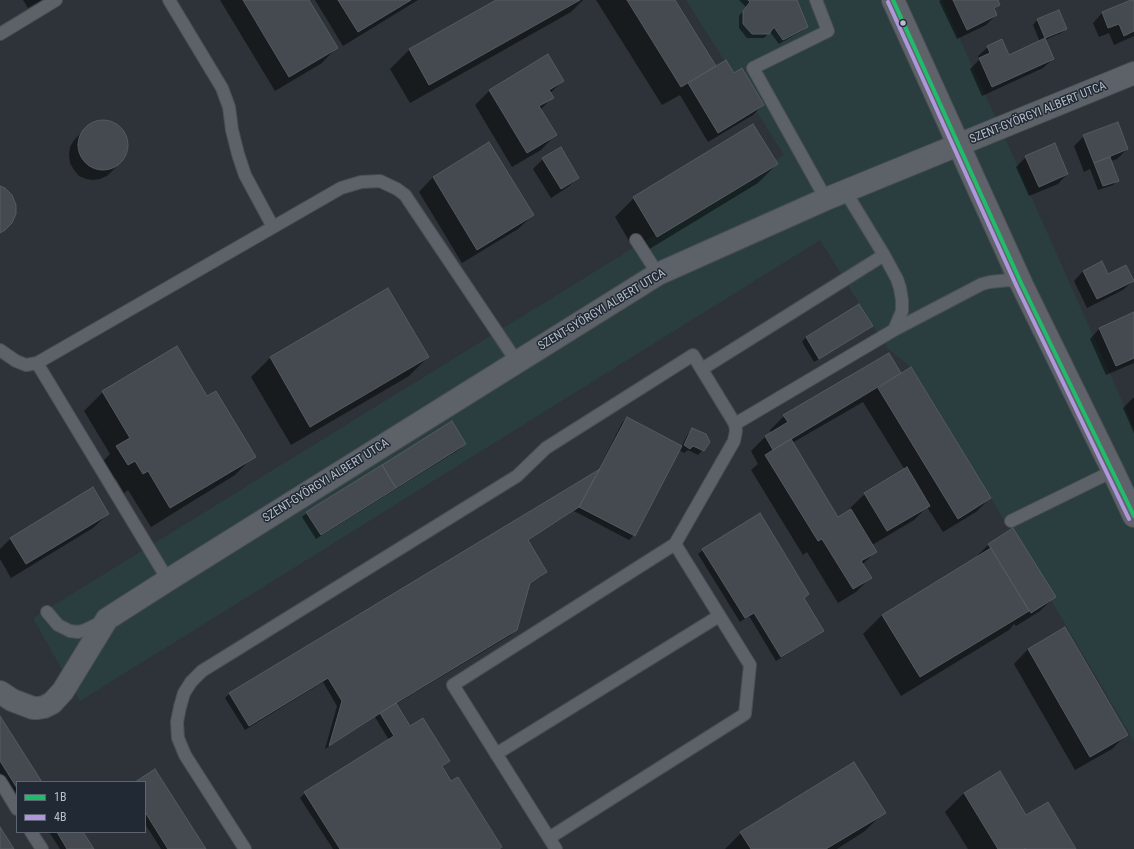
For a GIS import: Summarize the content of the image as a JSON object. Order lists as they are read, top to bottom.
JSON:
{
  "streets": {
    "street": ["SZENT-GYÖRGYI ALBERT UTCA"]
  },
  "lines": ["transit line 1B", "transit line 4B"],
  "legend": ["1B", "4B"]
}
